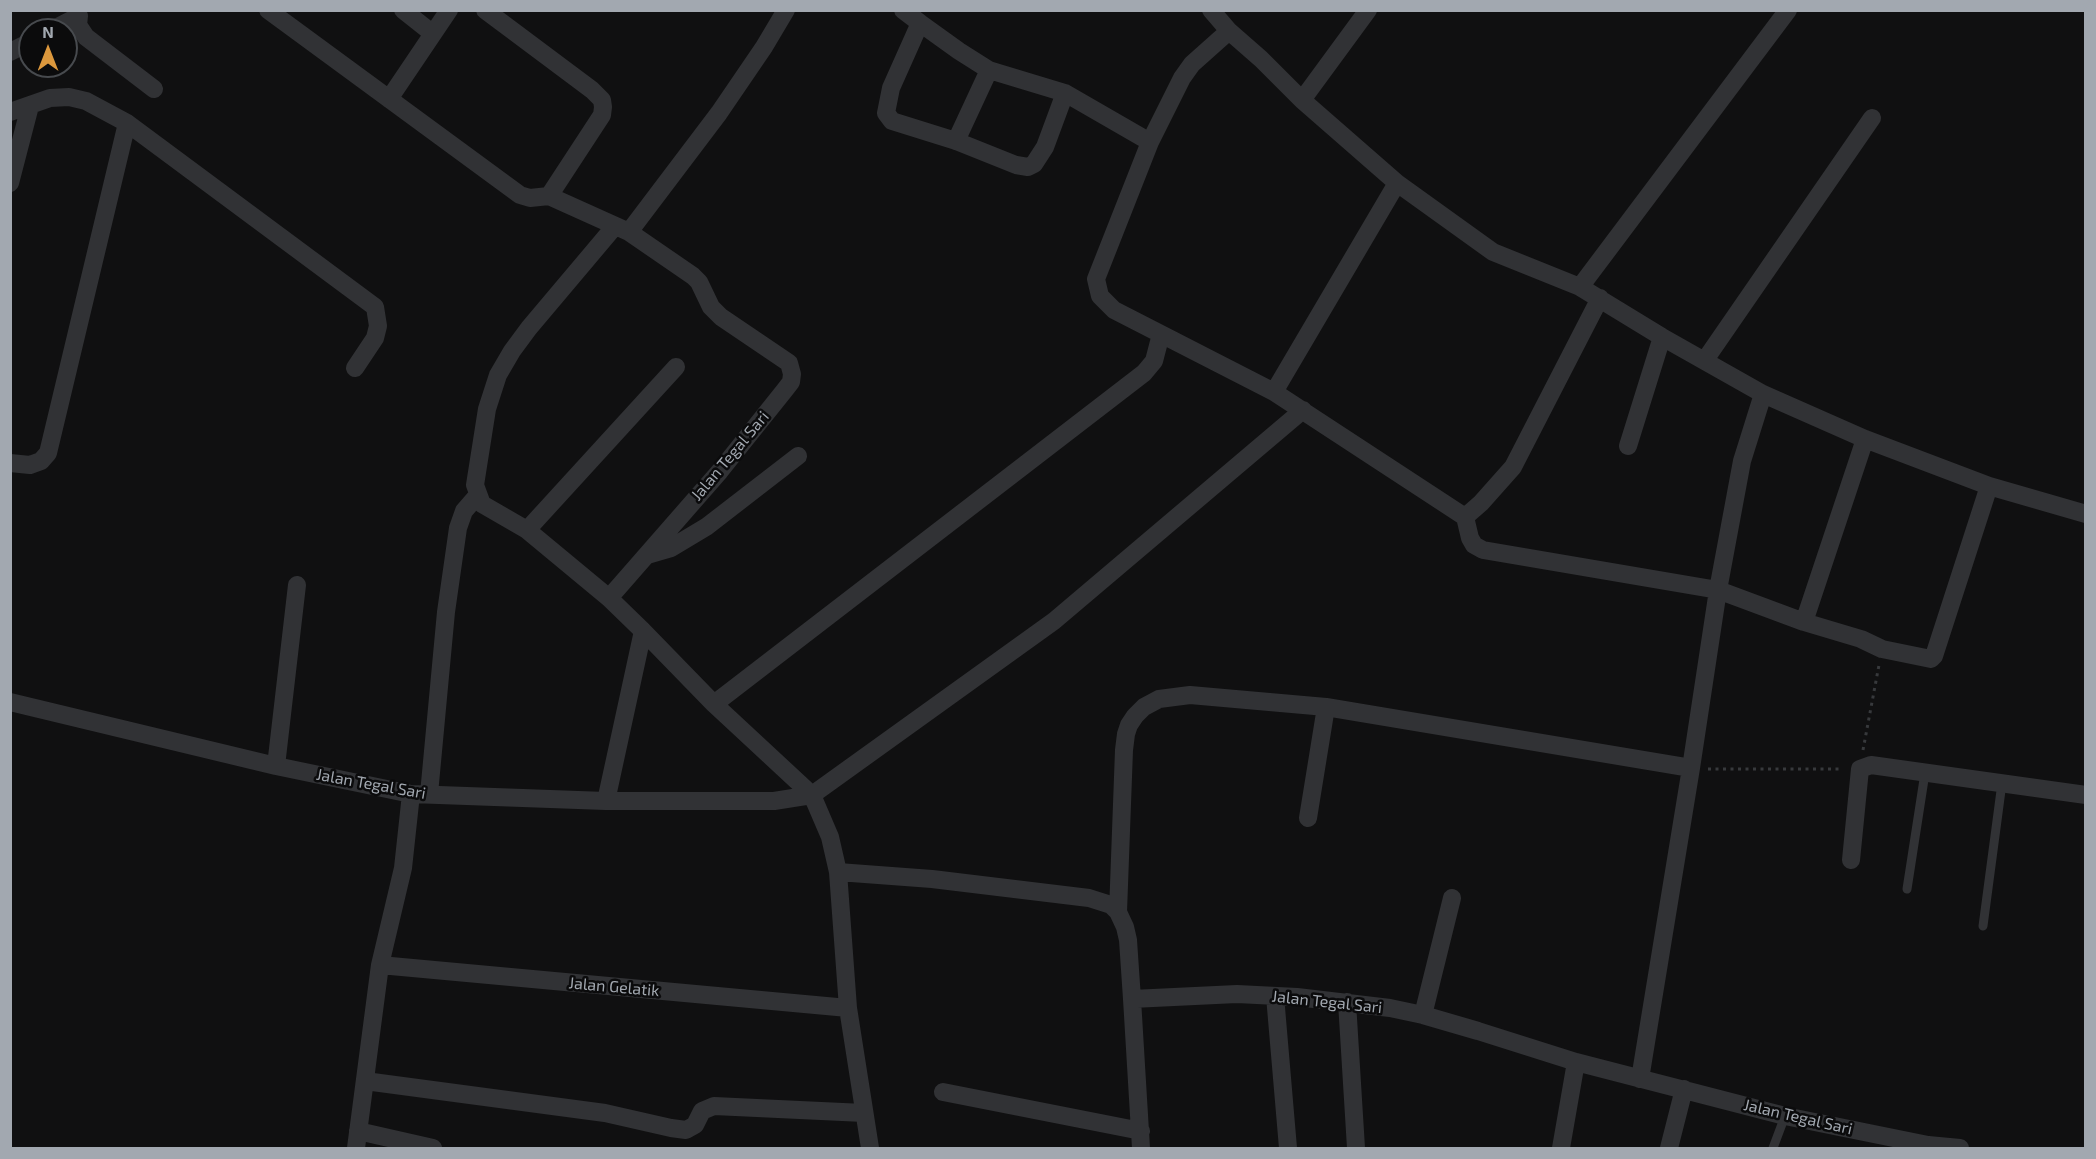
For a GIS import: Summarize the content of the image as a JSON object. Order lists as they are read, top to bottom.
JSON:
{
  "streets": {
    "street": ["Jalan Tegal Sari", "Jalan Gelatik"]
  },
  "north": "top"
}
